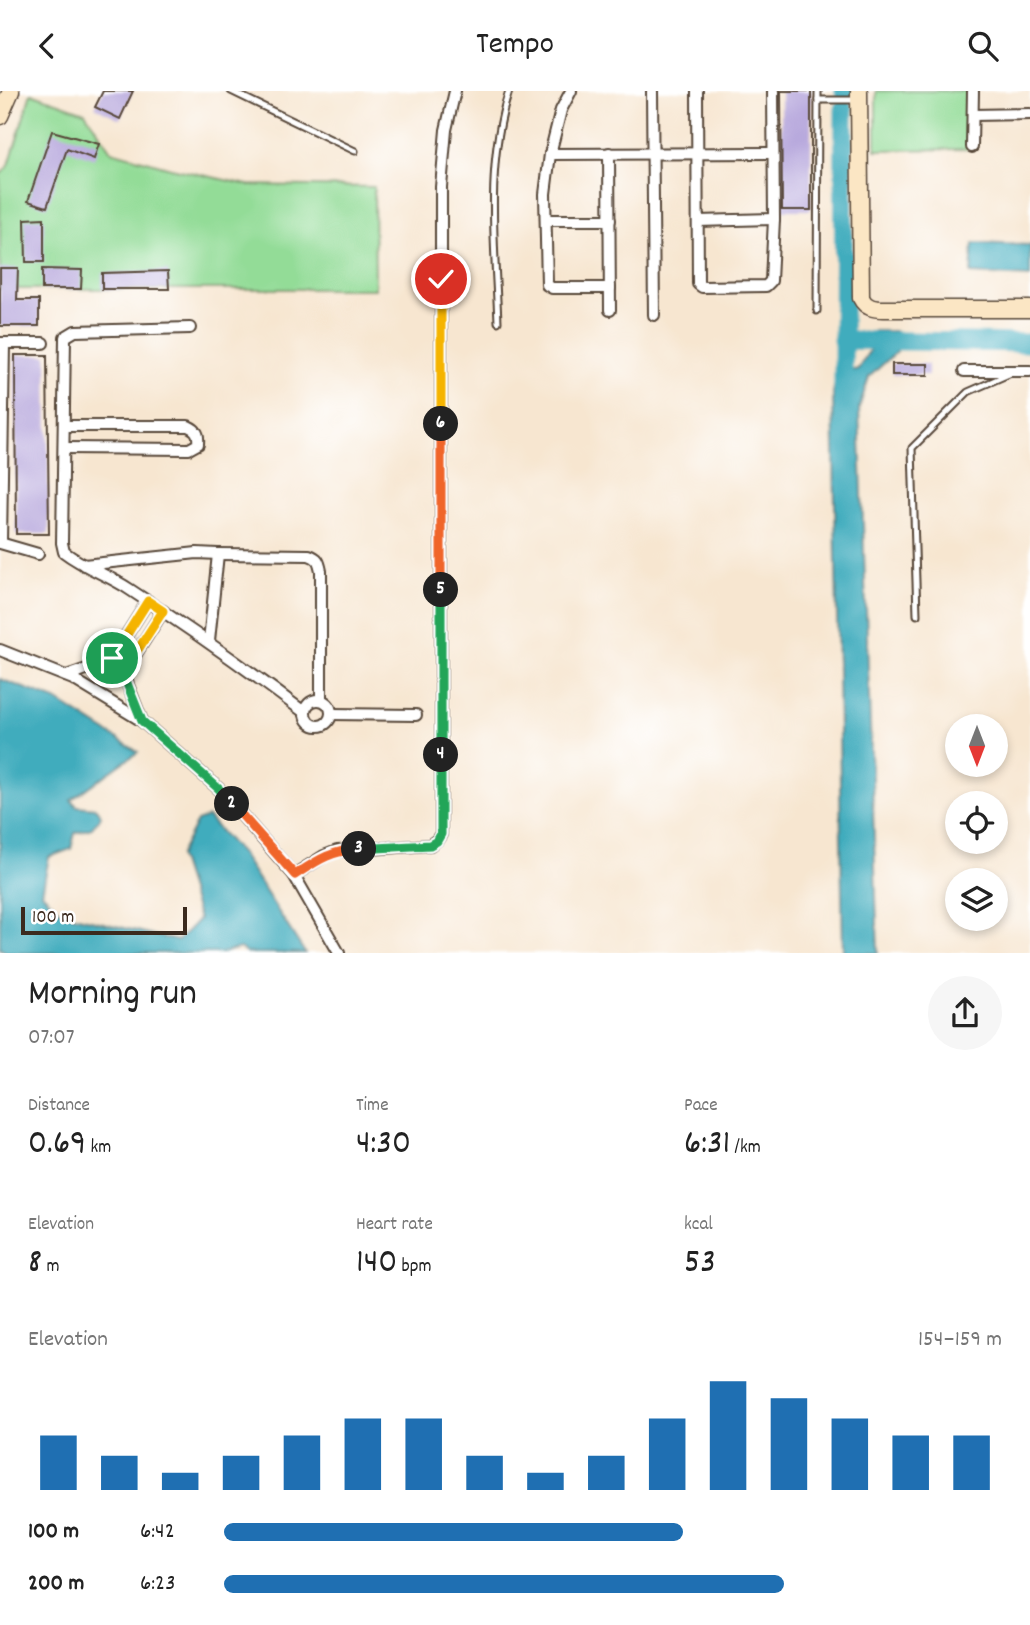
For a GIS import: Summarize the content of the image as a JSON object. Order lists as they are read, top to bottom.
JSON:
{
  "scale_bar": "100 m",
  "north": "bottom",
  "page": {
    "header": "Tempo",
    "pins": [
      "6",
      "5",
      "4",
      "2",
      "3"
    ],
    "scale": "100 m",
    "heading": ["Morning run", "07:07"],
    "stats": [
      ["Distance", "0.69 km"],
      ["Time", "4:30"],
      ["Pace", "6:31 /km"],
      ["Elevation", "8 m"],
      ["Heart rate", "140 bpm"],
      ["kcal", "53"]
    ],
    "chart": ["Elevation", "154–159 m"],
    "list": [
      {
        "name": "100 m",
        "note": "6:42"
      },
      {
        "name": "200 m",
        "note": "6:23"
      }
    ]
  }
}
